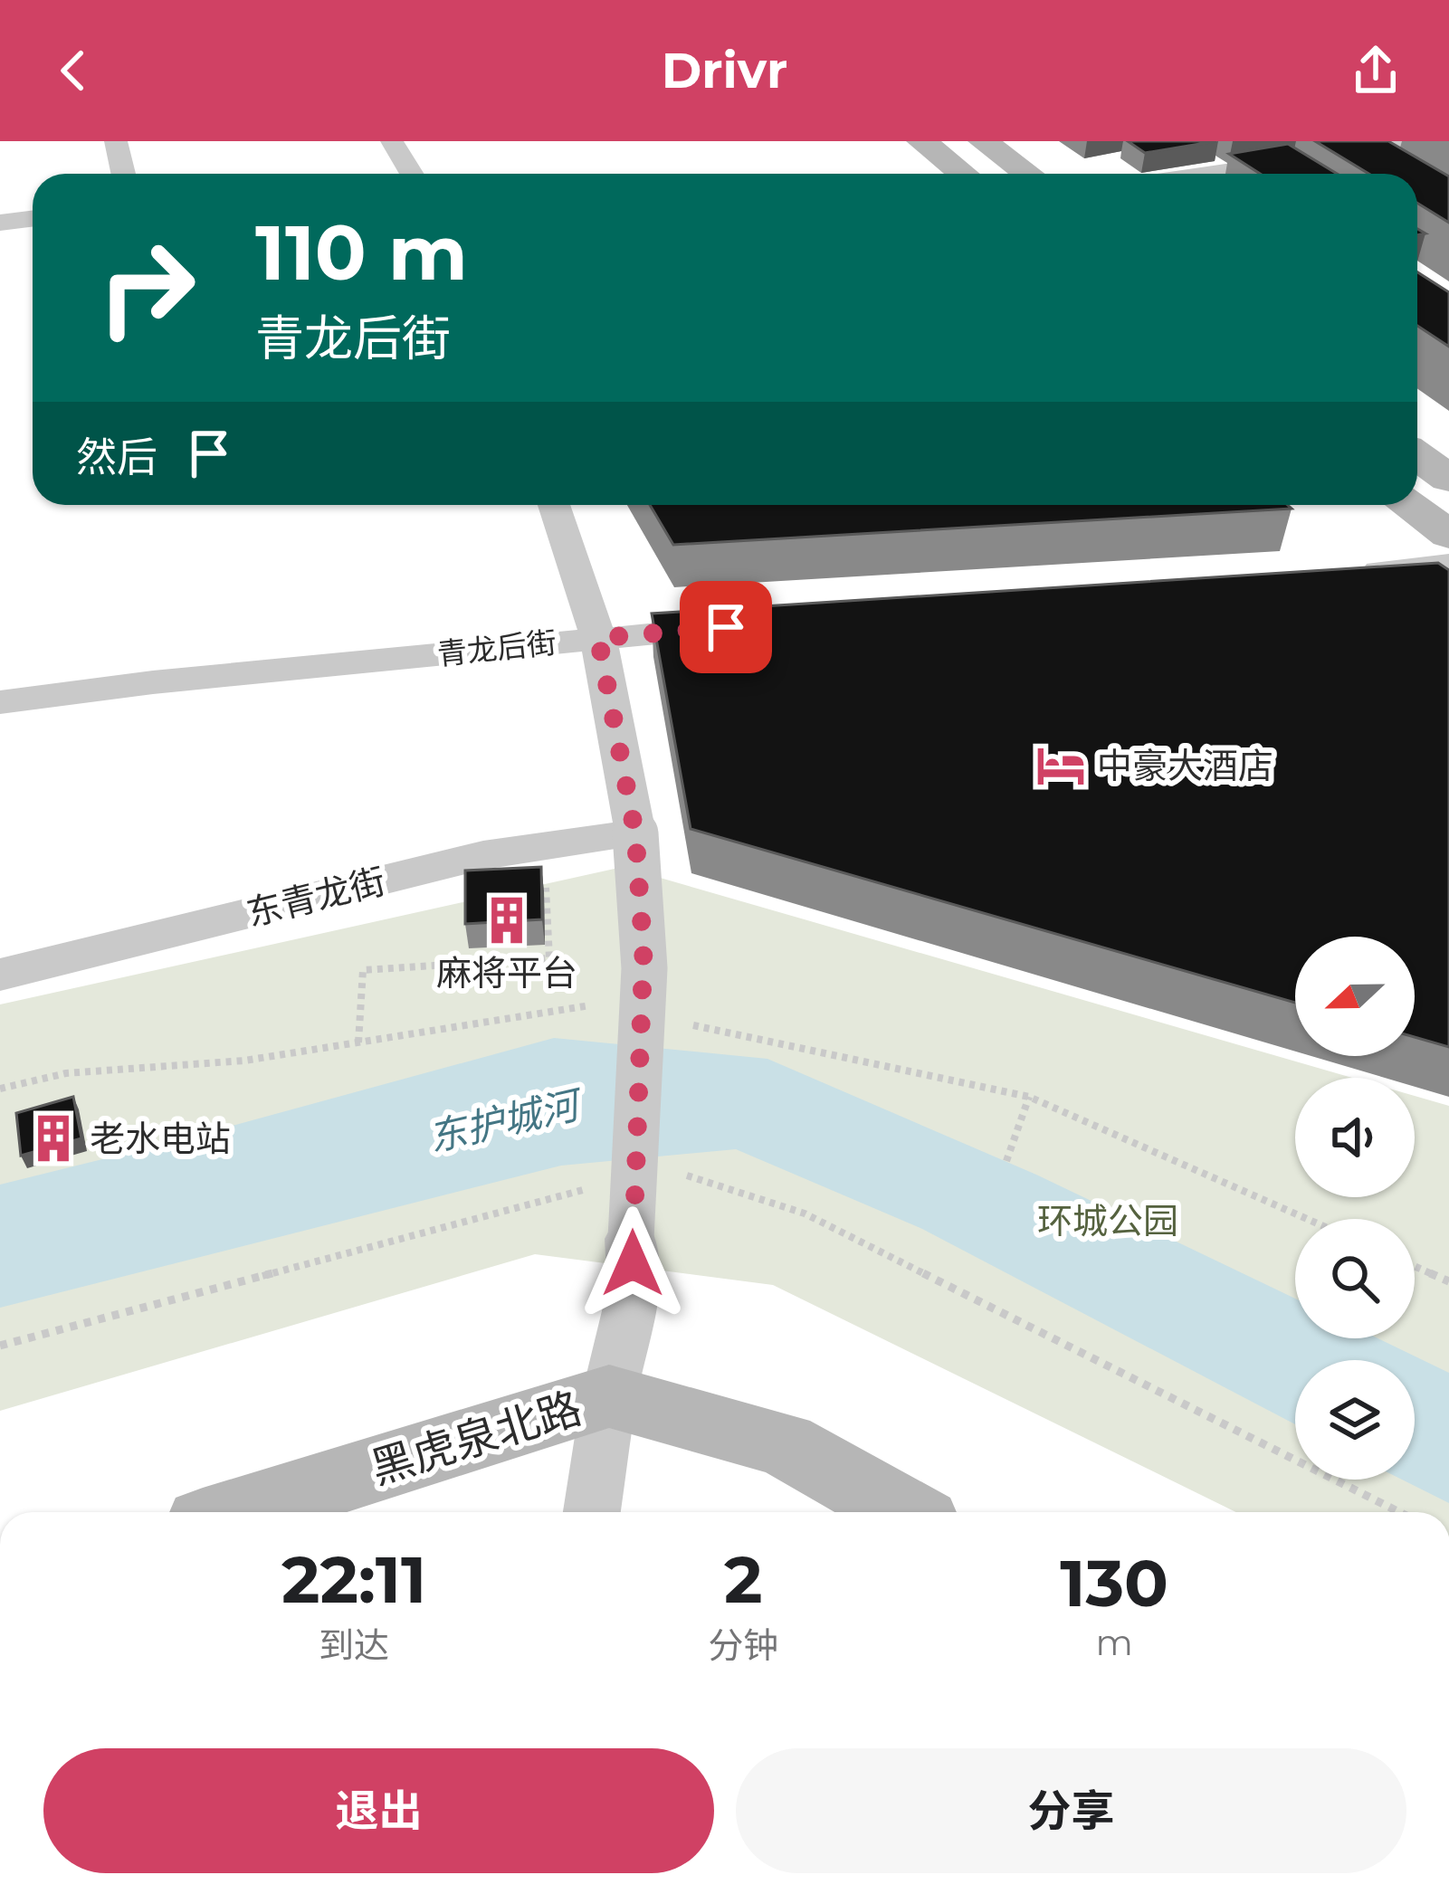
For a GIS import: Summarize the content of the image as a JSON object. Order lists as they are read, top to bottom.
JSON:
{
  "streets": {
    "main road": ["黑虎泉北路"],
    "street": ["青龙后街", "东青龙街"]
  },
  "water": ["东护城河"],
  "parks": ["环城公园"],
  "places": {
    "hotel": ["中豪大酒店"],
    "building": ["麻将平台", "老水电站"]
  },
  "north": "left",
  "page": {
    "header": "Drivr",
    "turn": ["110 m", "青龙后街"],
    "then": "然后",
    "eta": [
      "22:11",
      "到达",
      "2",
      "分钟",
      "130",
      "m"
    ],
    "buttons": ["退出", "分享"]
  }
}
